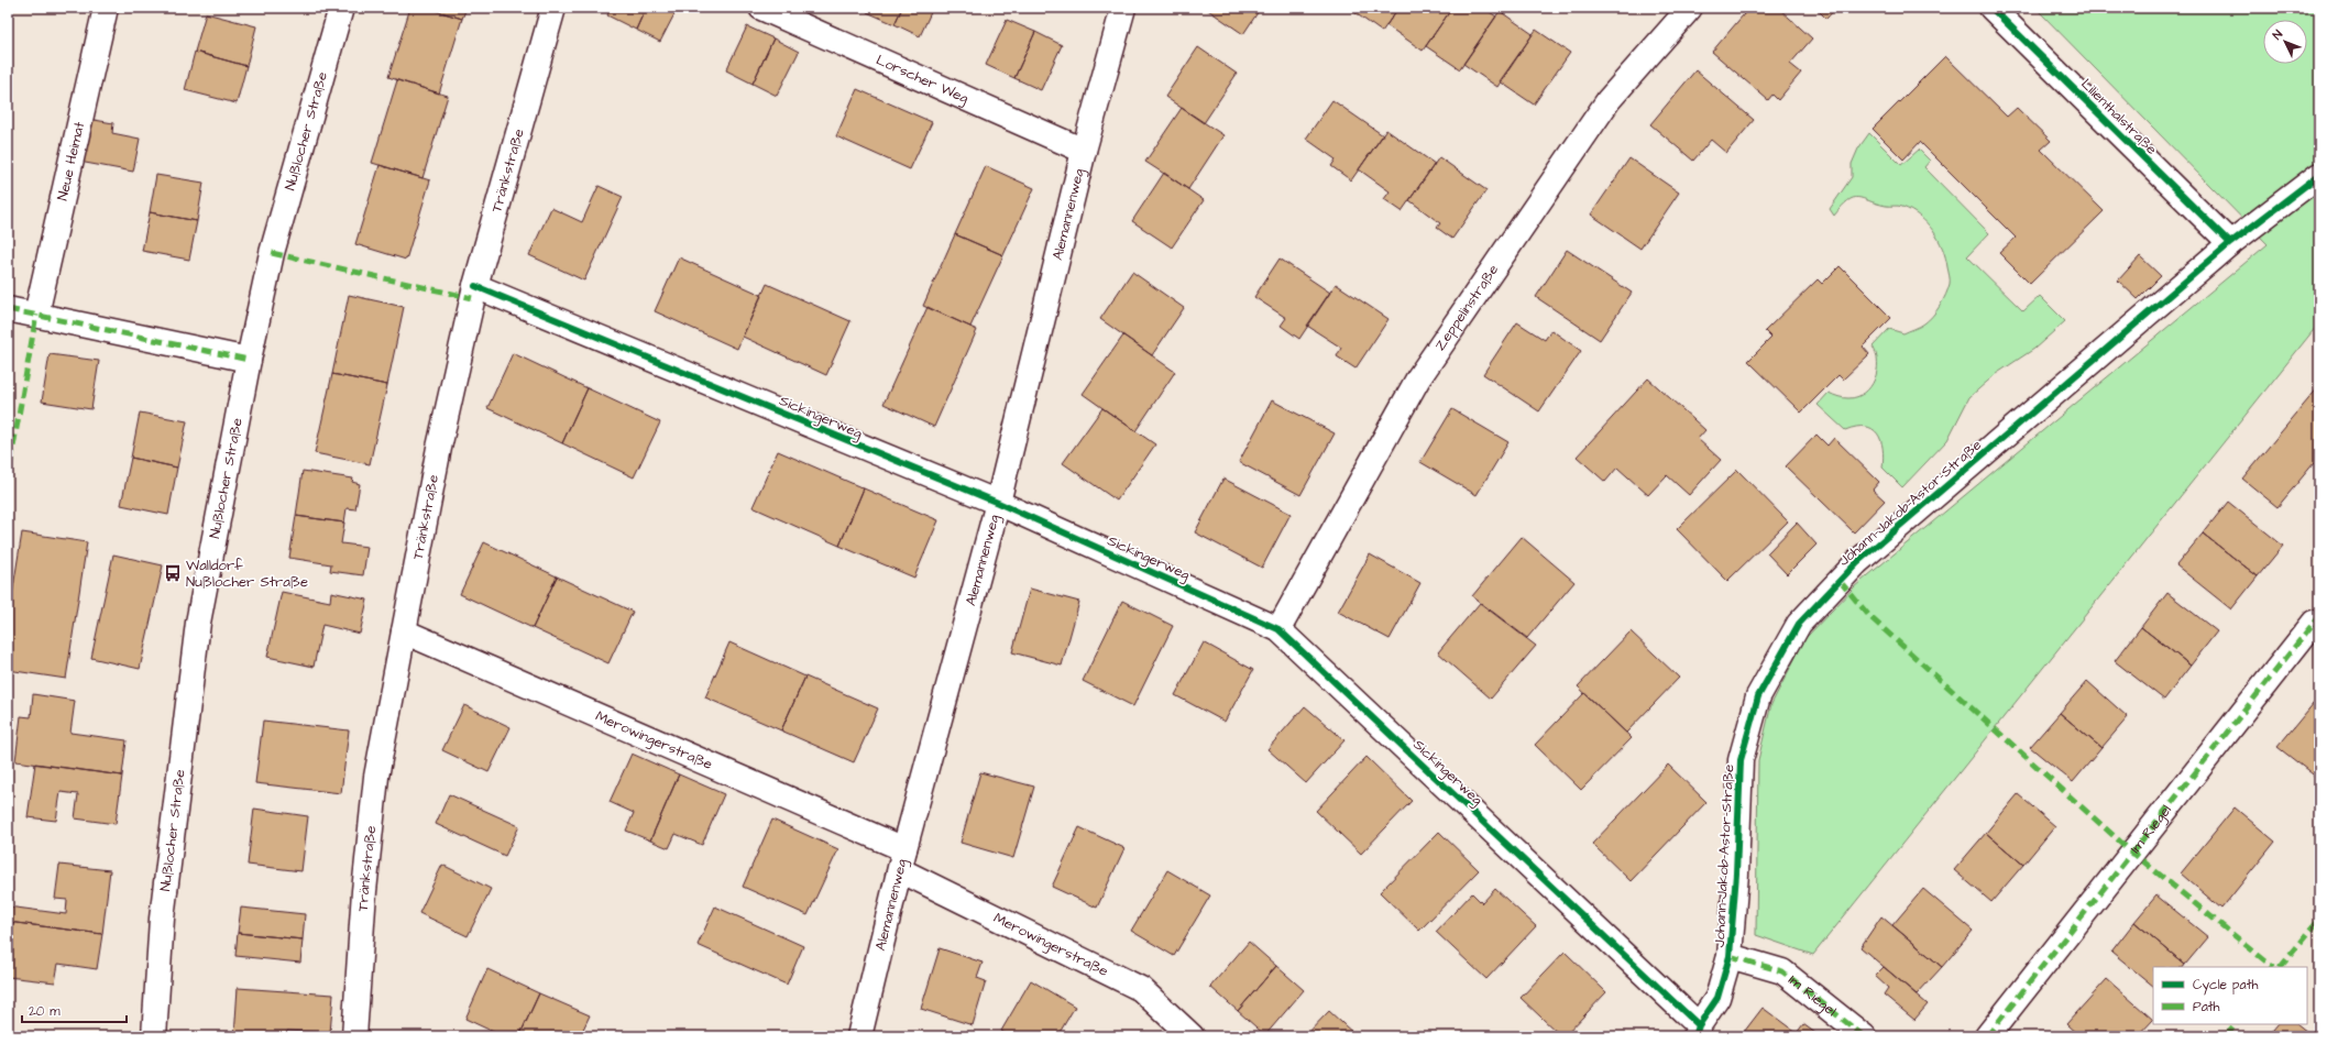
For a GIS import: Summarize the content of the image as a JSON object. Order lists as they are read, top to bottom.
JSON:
{
  "streets": {
    "street": [
      "Lorscher Weg",
      "Lilienthalstraße",
      "Nußlocher Straße",
      "Neue Heimat",
      "Tränkstraße",
      "Alemannenweg",
      "Zeppelinstraße",
      "Sickingerweg",
      "Johann-Jakob-Astor-Straße",
      "Merowingerstraße",
      "Im Riegel"
    ]
  },
  "crossings": [
    ["Lorscher Weg", "Alemannenweg"],
    ["Lilienthalstraße", "Johann-Jakob-Astor-Straße"],
    ["Tränkstraße", "Sickingerweg"],
    ["Tränkstraße", "Merowingerstraße"],
    ["Alemannenweg", "Sickingerweg"],
    ["Alemannenweg", "Merowingerstraße"],
    ["Zeppelinstraße", "Sickingerweg"],
    ["Sickingerweg", "Johann-Jakob-Astor-Straße"],
    ["Johann-Jakob-Astor-Straße", "Im Riegel"]
  ],
  "places": {
    "bus stop": ["Walldorf Nußlocher Straße"]
  },
  "legend": ["Cycle path", "Path"],
  "scale_bar": "20 m",
  "north": "top left"
}
